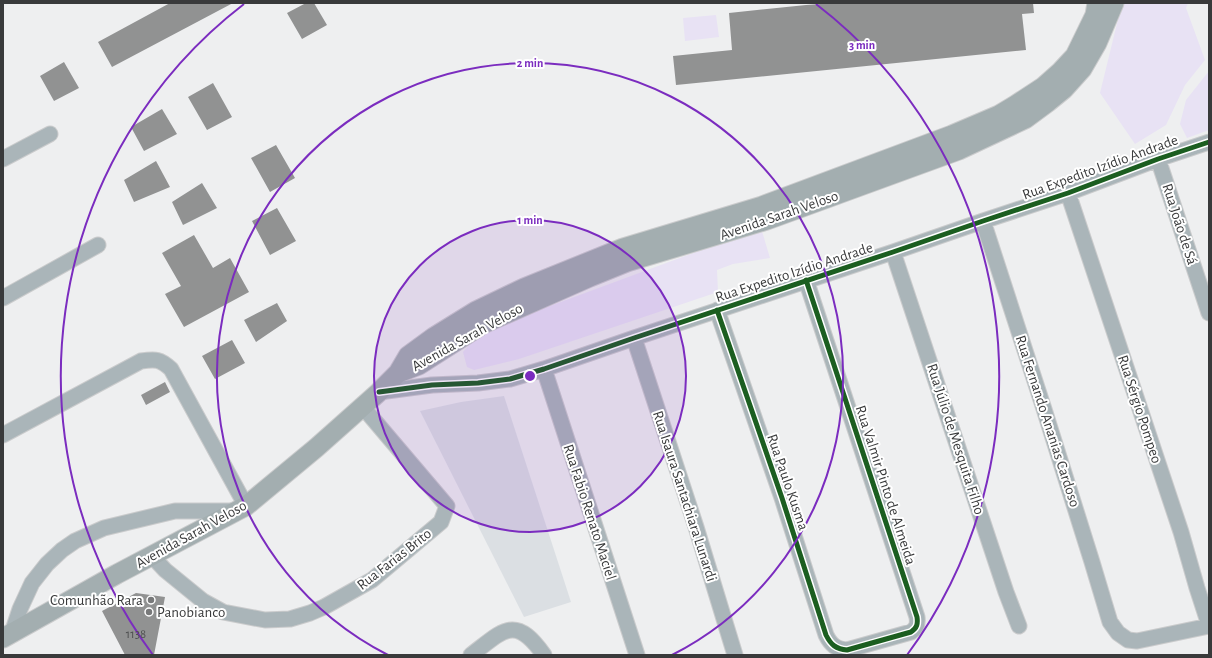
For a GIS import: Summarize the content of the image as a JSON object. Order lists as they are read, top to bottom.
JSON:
{
  "streets": {
    "main road": ["Avenida Sarah Veloso"],
    "street": [
      "Rua Expedito Izídio Andrade",
      "Rua João de Sá",
      "Rua Sérgio Pompeo",
      "Rua Fernando Ananias Cardoso",
      "Rua Júlio de Mesquita Filho",
      "Rua Paulo Kusma",
      "Rua Valmir Pinto de Almeida",
      "Rua Isaura Santachiara Lunardi",
      "Rua Fabio Renato Maciel",
      "Rua Farias Brito"
    ]
  },
  "crossings": [
    ["Rua Expedito Izídio Andrade", "Avenida Sarah Veloso"],
    ["Rua Expedito Izídio Andrade", "Rua João de Sá"],
    ["Rua Expedito Izídio Andrade", "Rua Sérgio Pompeo"],
    ["Rua Expedito Izídio Andrade", "Rua Fernando Ananias Cardoso"],
    ["Rua Expedito Izídio Andrade", "Rua Júlio de Mesquita Filho"],
    ["Rua Expedito Izídio Andrade", "Rua Paulo Kusma"],
    ["Rua Expedito Izídio Andrade", "Rua Valmir Pinto de Almeida"],
    ["Rua Expedito Izídio Andrade", "Rua Isaura Santachiara Lunardi"],
    ["Rua Expedito Izídio Andrade", "Rua Fabio Renato Maciel"],
    ["Avenida Sarah Veloso", "Rua Farias Brito"],
    ["Rua Sérgio Pompeo", "Rua Fernando Ananias Cardoso"],
    ["Rua Paulo Kusma", "Rua Valmir Pinto de Almeida"]
  ],
  "places": ["Comunhão Rara", "Panobianco"],
  "house_numbers": ["1138"],
  "rings": ["3 min", "2 min", "1 min"]
}
